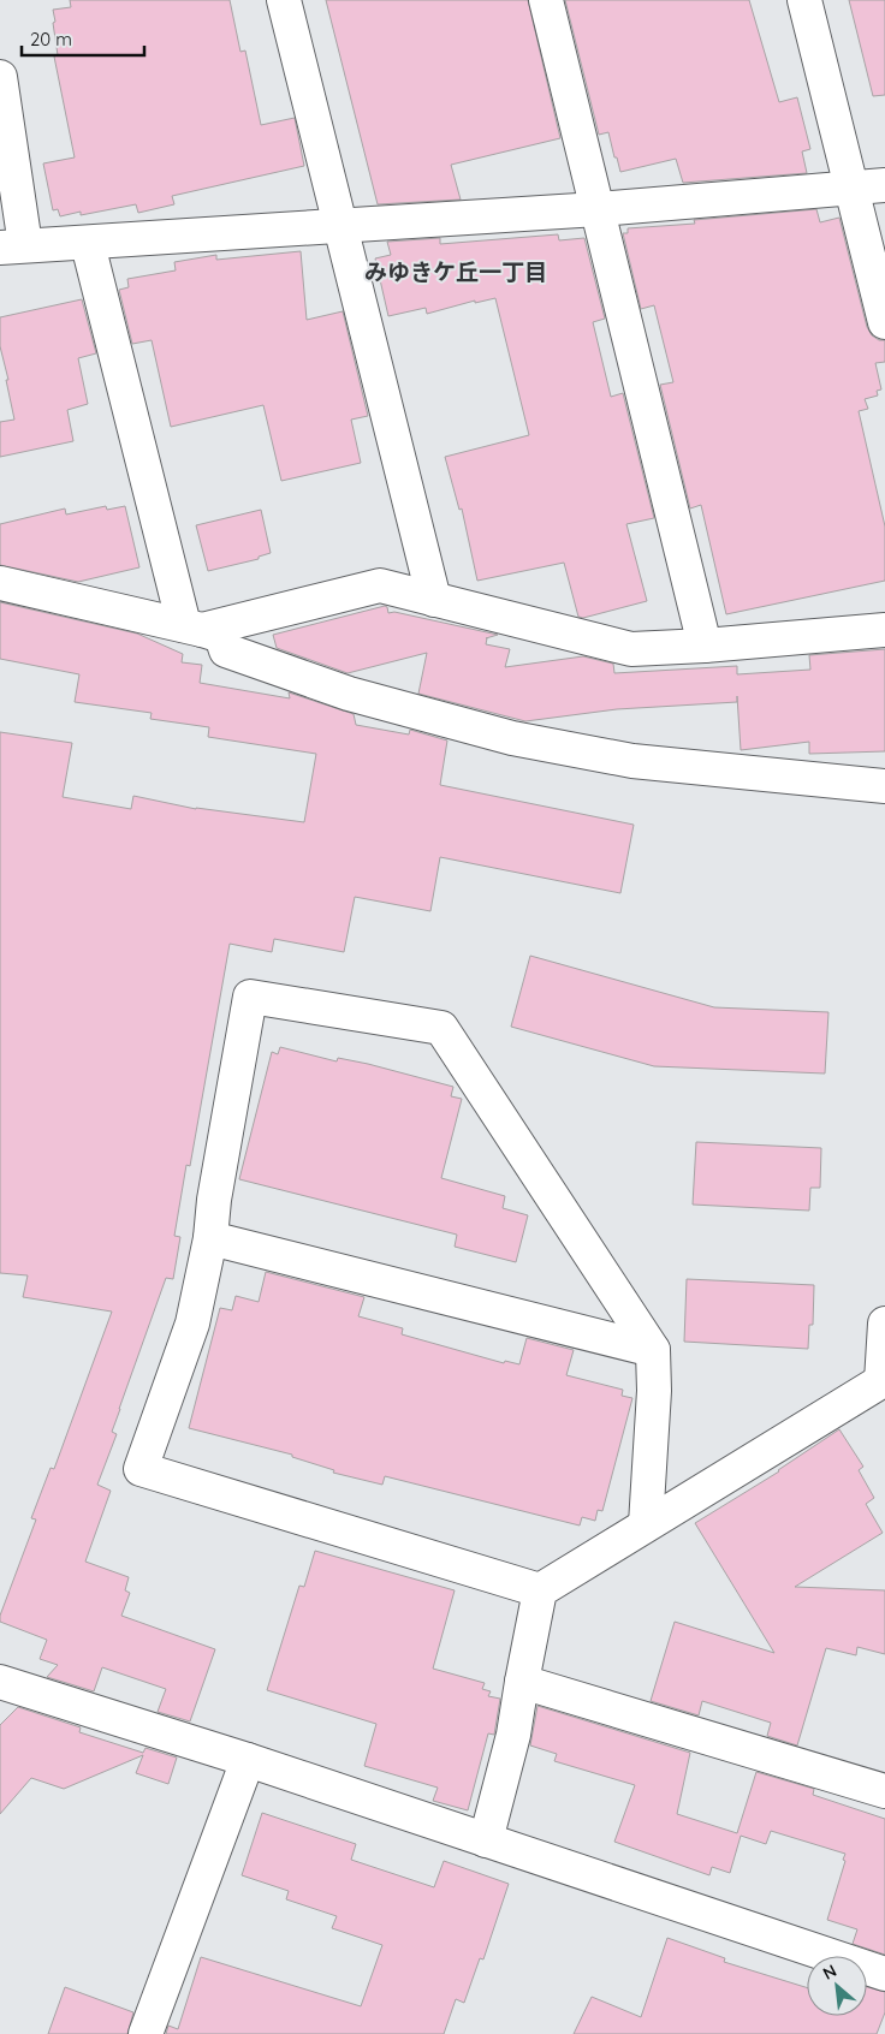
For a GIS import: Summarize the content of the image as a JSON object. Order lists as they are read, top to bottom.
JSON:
{
  "districts": ["みゆきケ丘一丁目"],
  "scale_bar": "20 m",
  "north": "top left"
}
